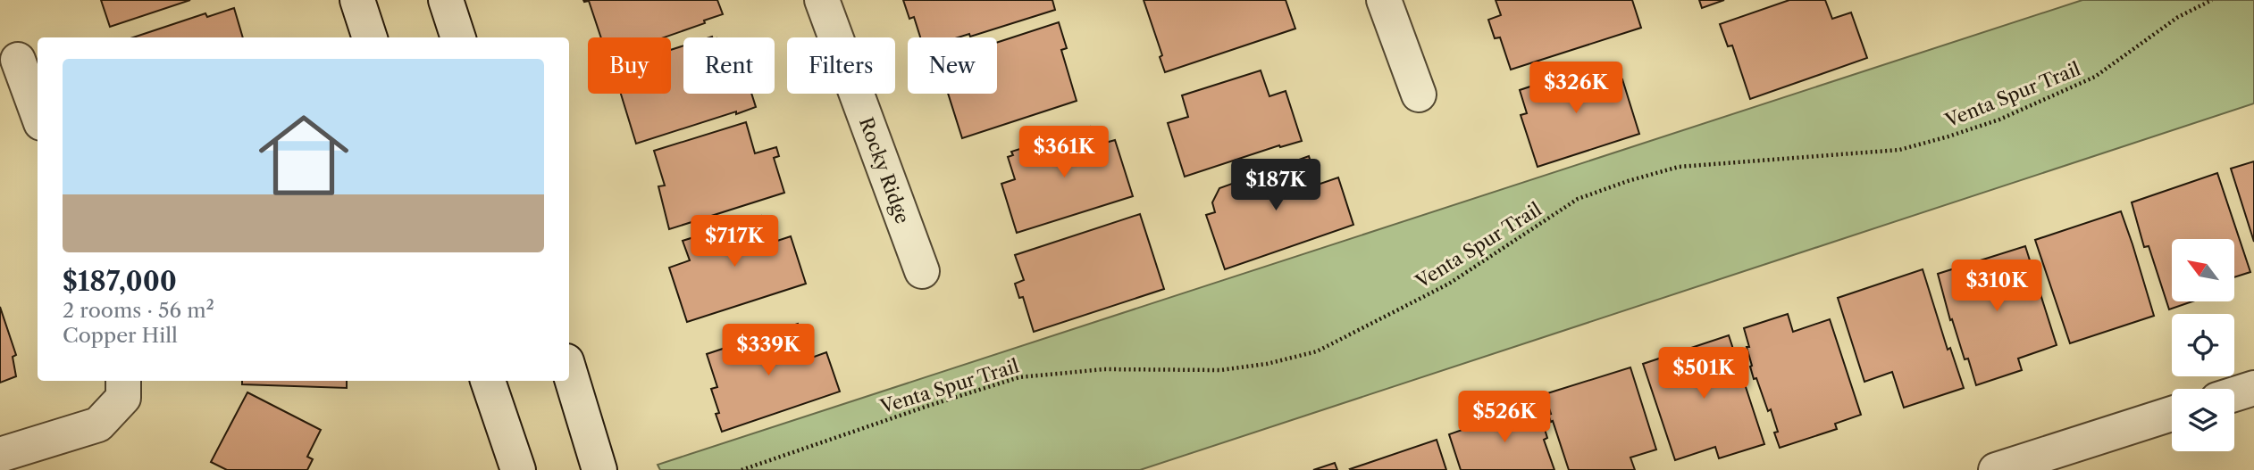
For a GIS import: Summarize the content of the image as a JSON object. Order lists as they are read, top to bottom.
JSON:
{
  "streets": {
    "street": ["Rocky Ridge"],
    "path": ["Venta Spur Trail"]
  },
  "north": "top left",
  "page": {
    "chip": [
      "Buy",
      "Rent",
      "Filters",
      "New"
    ],
    "list": [
      {
        "name": "$187,000",
        "note": "2 rooms · 56 m² · Copper Hill"
      }
    ],
    "price": [
      "$326K",
      "$361K",
      "$187K",
      "$717K",
      "$310K",
      "$339K",
      "$501K",
      "$526K"
    ]
  }
}
